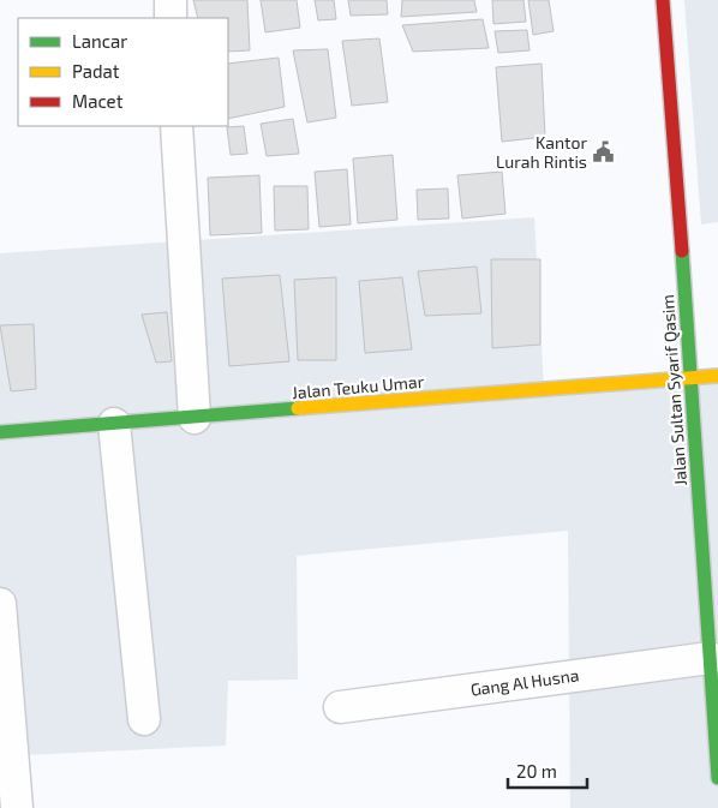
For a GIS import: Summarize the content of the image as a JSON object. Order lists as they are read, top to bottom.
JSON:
{
  "streets": {
    "main road": ["Jalan Teuku Umar", "Jalan Sultan Syarif Qasim"],
    "street": ["Gang Al Husna"]
  },
  "crossings": [
    ["Jalan Teuku Umar", "Jalan Sultan Syarif Qasim"],
    ["Jalan Sultan Syarif Qasim", "Gang Al Husna"]
  ],
  "places": {
    "public building": ["Kantor Lurah Rintis"]
  },
  "legend": ["Lancar", "Padat", "Macet"],
  "scale_bar": "20 m"
}
